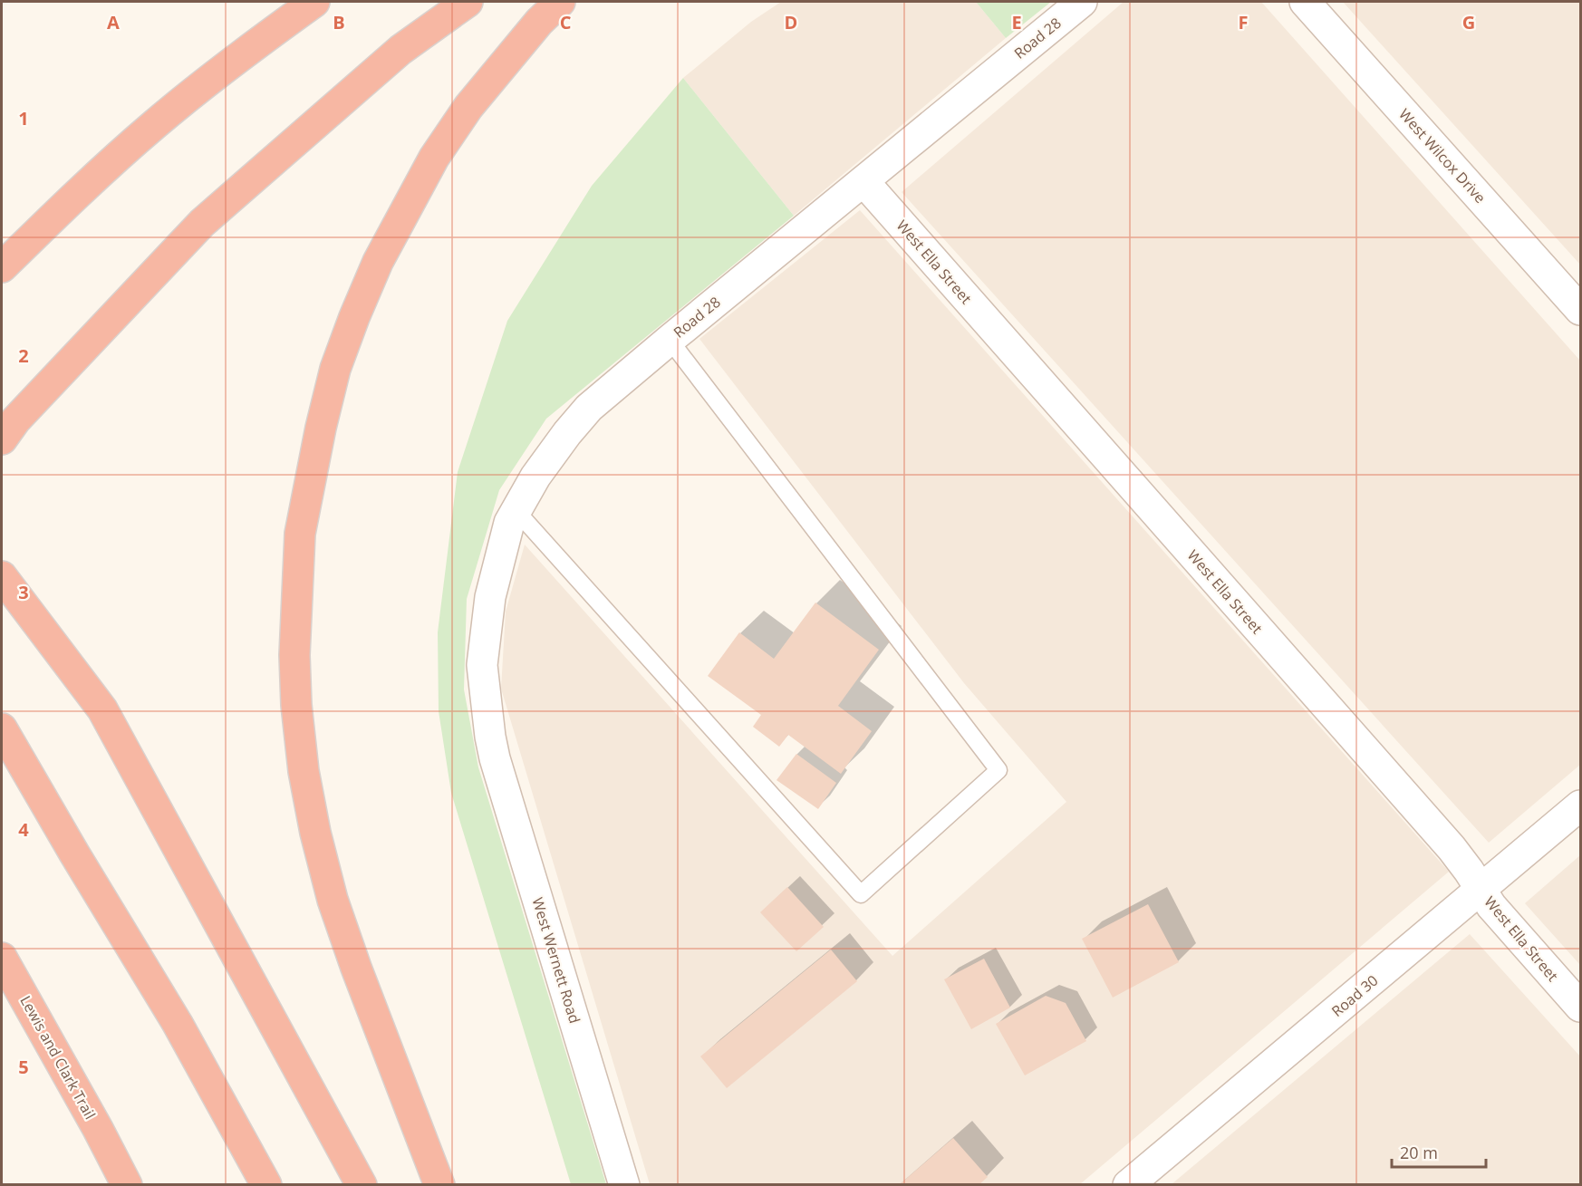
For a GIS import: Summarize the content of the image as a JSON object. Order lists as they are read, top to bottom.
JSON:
{
  "streets": {
    "highway": ["Lewis and Clark Trail"],
    "street": [
      "Road 28",
      "West Wilcox Drive",
      "West Ella Street",
      "West Wernett Road",
      "Road 30"
    ]
  },
  "crossings": [
    ["Road 28", "West Ella Street"],
    ["Road 28", "West Wernett Road"],
    ["West Ella Street", "Road 30"]
  ],
  "scale_bar": "20 m",
  "grid": {
    "columns": [
      "A",
      "B",
      "C",
      "D",
      "E",
      "F",
      "G"
    ],
    "rows": [
      "1",
      "2",
      "3",
      "4",
      "5"
    ]
  }
}
